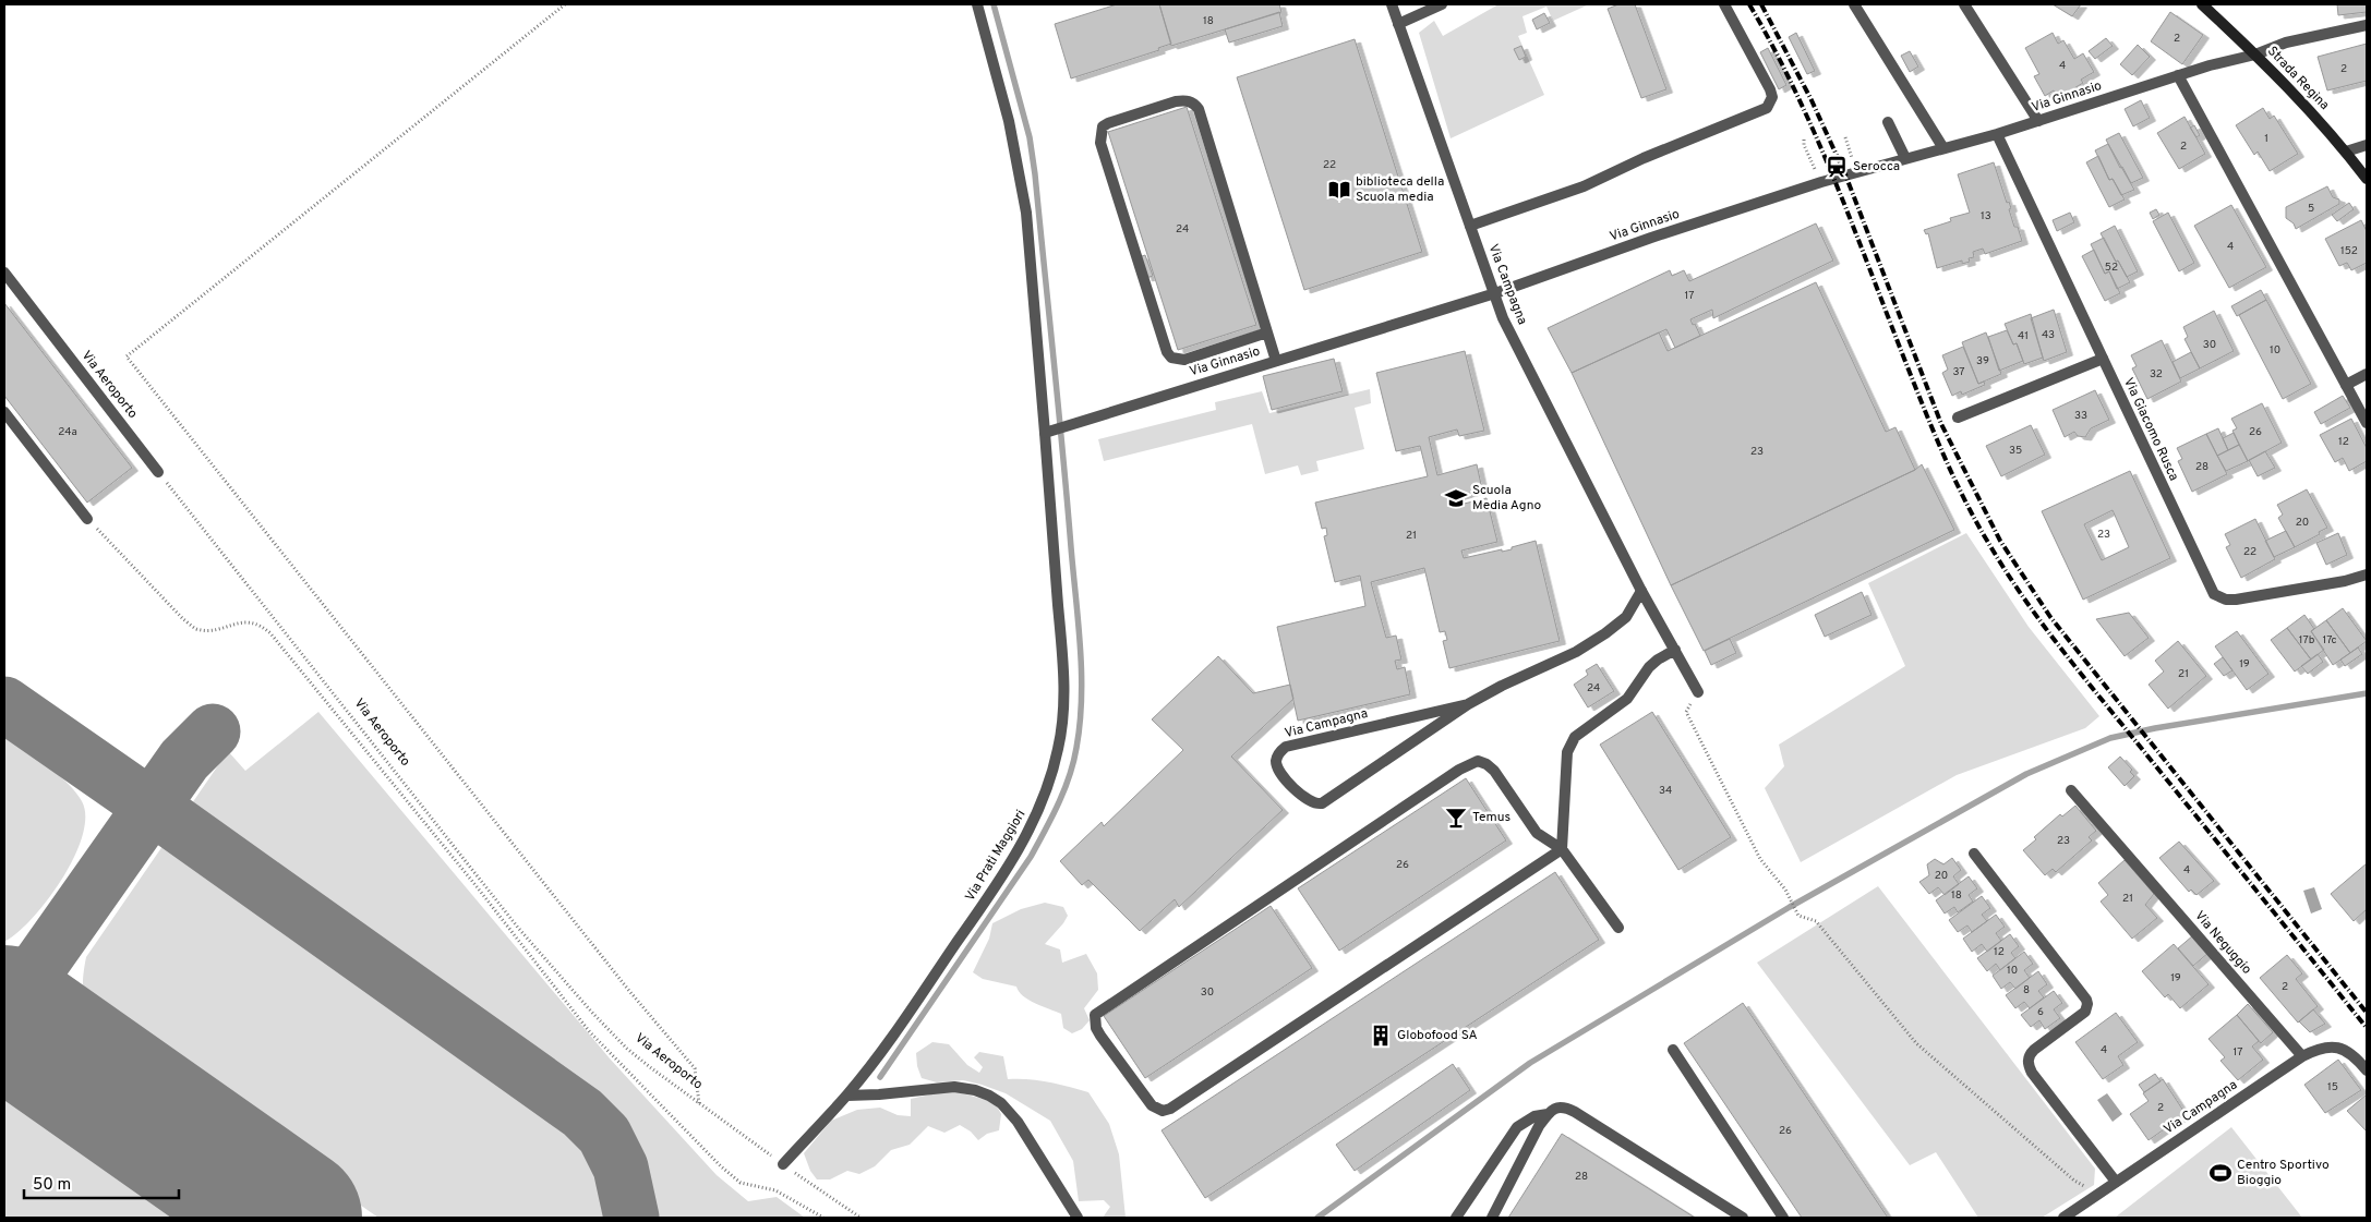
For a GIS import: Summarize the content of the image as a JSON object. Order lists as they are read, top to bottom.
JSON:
{
  "streets": {
    "main road": ["Strada Regina"],
    "street": [
      "Via Ginnasio",
      "Via Campagna",
      "Via Aeroporto",
      "Via Giacomo Rusca",
      "Via Prati Maggiori",
      "Via Neguggio"
    ]
  },
  "crossings": [
    ["Strada Regina", "Via Ginnasio"],
    ["Via Ginnasio", "Via Campagna"],
    ["Via Ginnasio", "Via Giacomo Rusca"],
    ["Via Ginnasio", "Via Prati Maggiori"],
    ["Via Campagna", "Via Neguggio"],
    ["Via Aeroporto", "Via Prati Maggiori"]
  ],
  "places": {
    "station": ["Serocca"],
    "library": ["biblioteca della Scuola media"],
    "school or university": ["Scuola Media Agno"],
    "bar": ["Temus"],
    "building": ["Globofood SA"],
    "sports": ["Centro Sportivo Bioggio"]
  },
  "house_numbers": [
    "18",
    "2",
    "4",
    "2",
    "1",
    "2",
    "22",
    "5",
    "13",
    "24",
    "4",
    "152",
    "52",
    "17",
    "43",
    "41",
    "30",
    "10",
    "39",
    "37",
    "32",
    "33",
    "24a",
    "26",
    "12",
    "35",
    "23",
    "28",
    "20",
    "23",
    "21",
    "22",
    "17b",
    "17c",
    "19",
    "21",
    "24",
    "34",
    "23",
    "26",
    "4",
    "20",
    "18",
    "21",
    "12",
    "10",
    "19",
    "2",
    "8",
    "30",
    "6",
    "4",
    "17",
    "15",
    "2",
    "26",
    "28"
  ],
  "scale_bar": "50 m"
}
